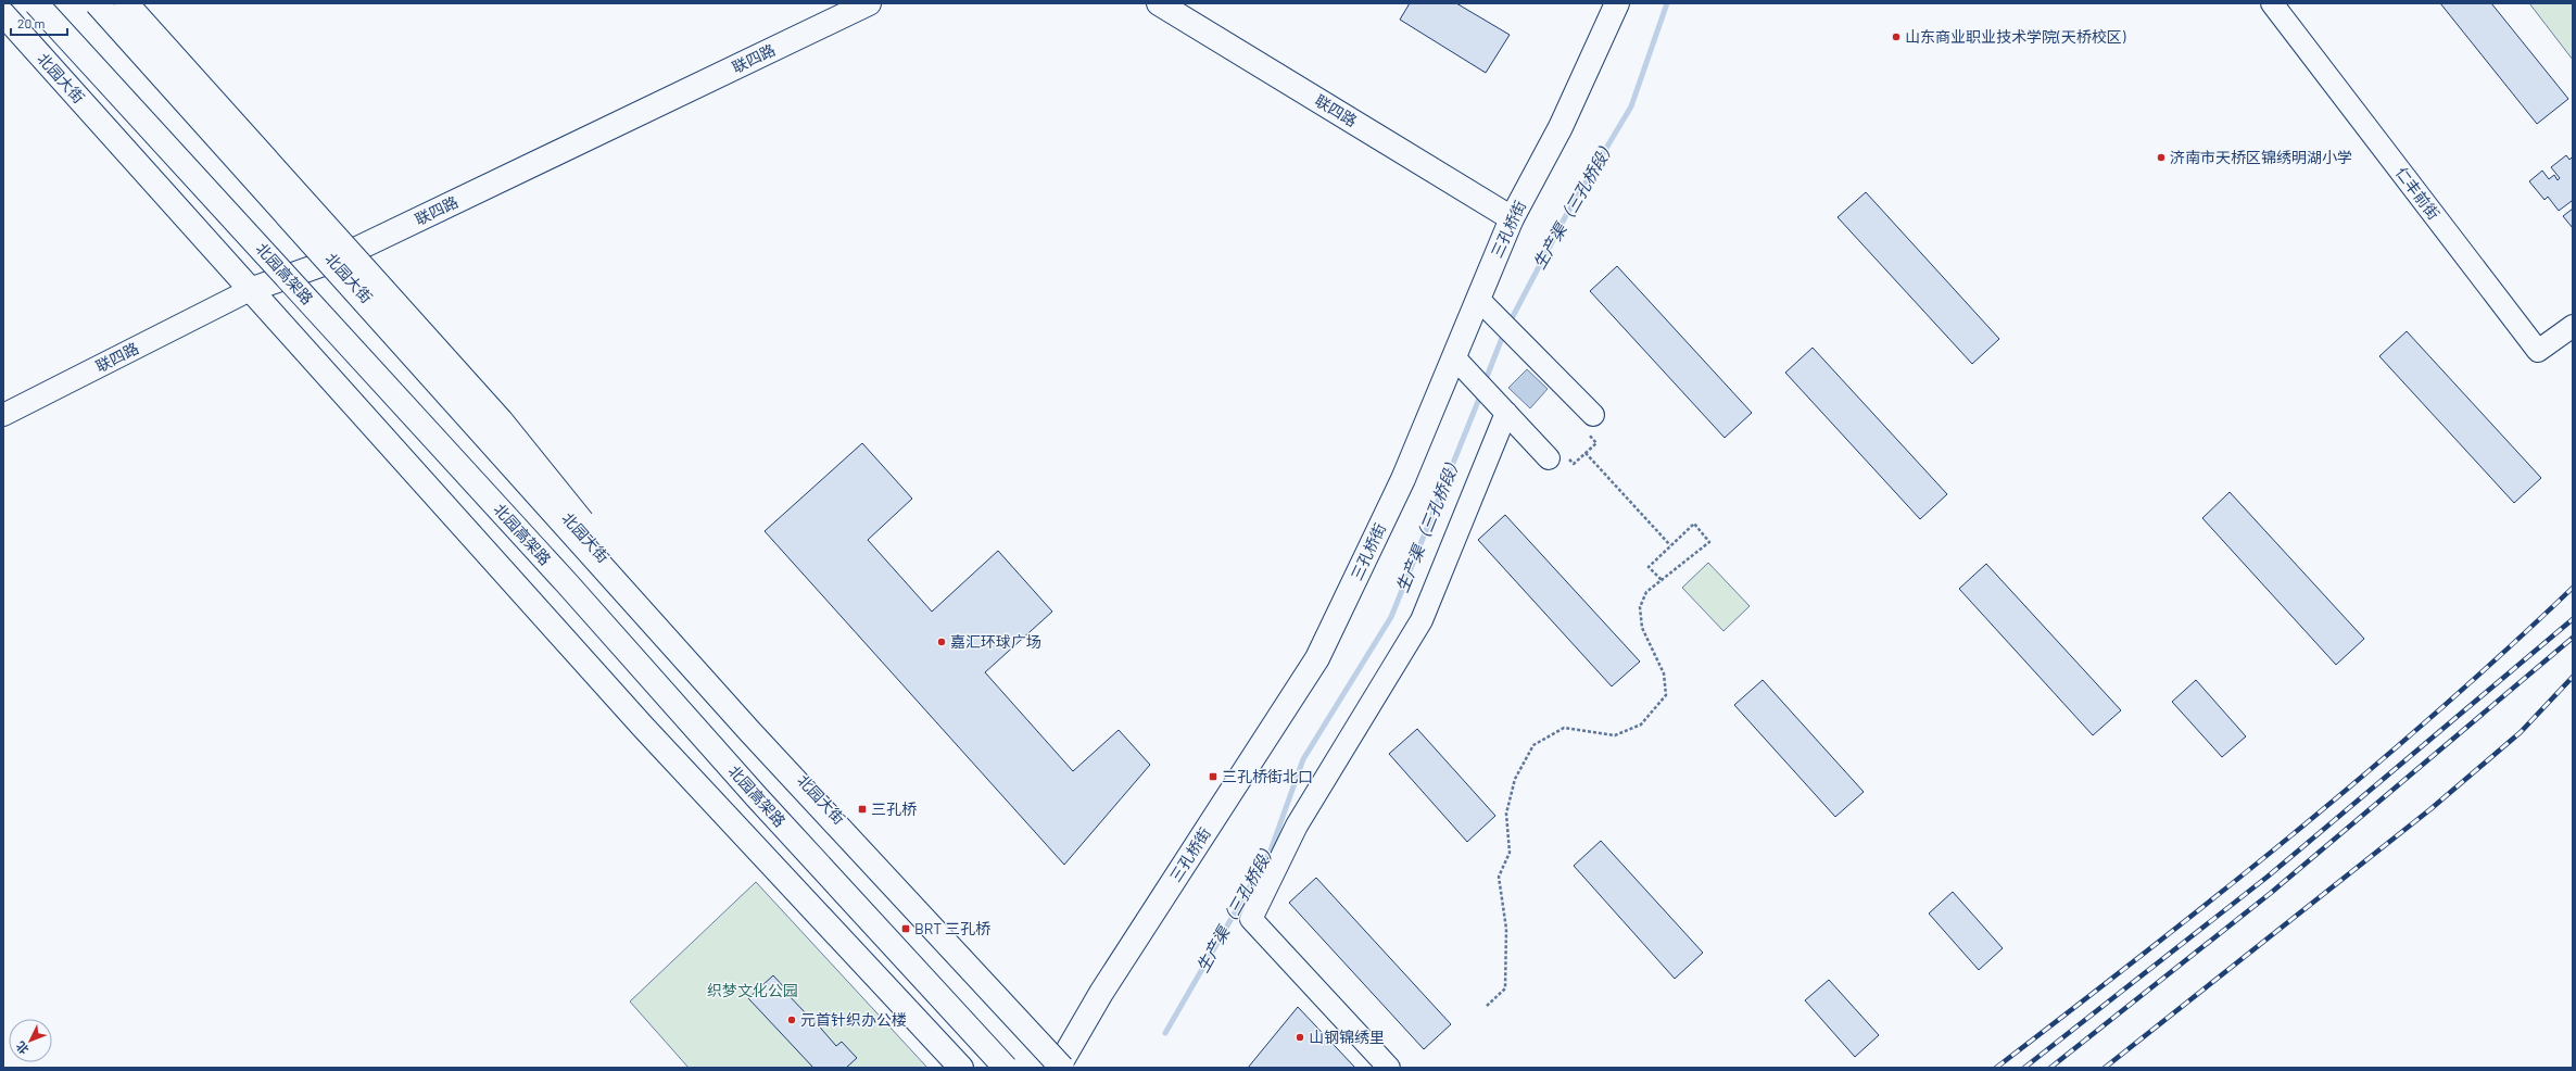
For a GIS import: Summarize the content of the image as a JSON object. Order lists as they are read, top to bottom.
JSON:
{
  "streets": {
    "main road": [
      "联四路",
      "北园大街",
      "三孔桥街",
      "北园高架路"
    ],
    "street": ["仁丰前街"]
  },
  "crossings": [
    ["联四路", "北园大街"],
    ["联四路", "三孔桥街"],
    ["北园大街", "三孔桥街"]
  ],
  "water": ["生产渠（三孔桥段）"],
  "parks": ["织梦文化公园"],
  "places": {
    "other": [
      "山东商业职业技术学院(天桥校区)",
      "济南市天桥区锦绣明湖小学",
      "嘉汇环球广场",
      "元首针织办公楼",
      "山钢锦绣里"
    ],
    "transit": ["三孔桥街北口", "三孔桥", "BRT 三孔桥"]
  },
  "scale_bar": "20 m",
  "north": "bottom left"
}
